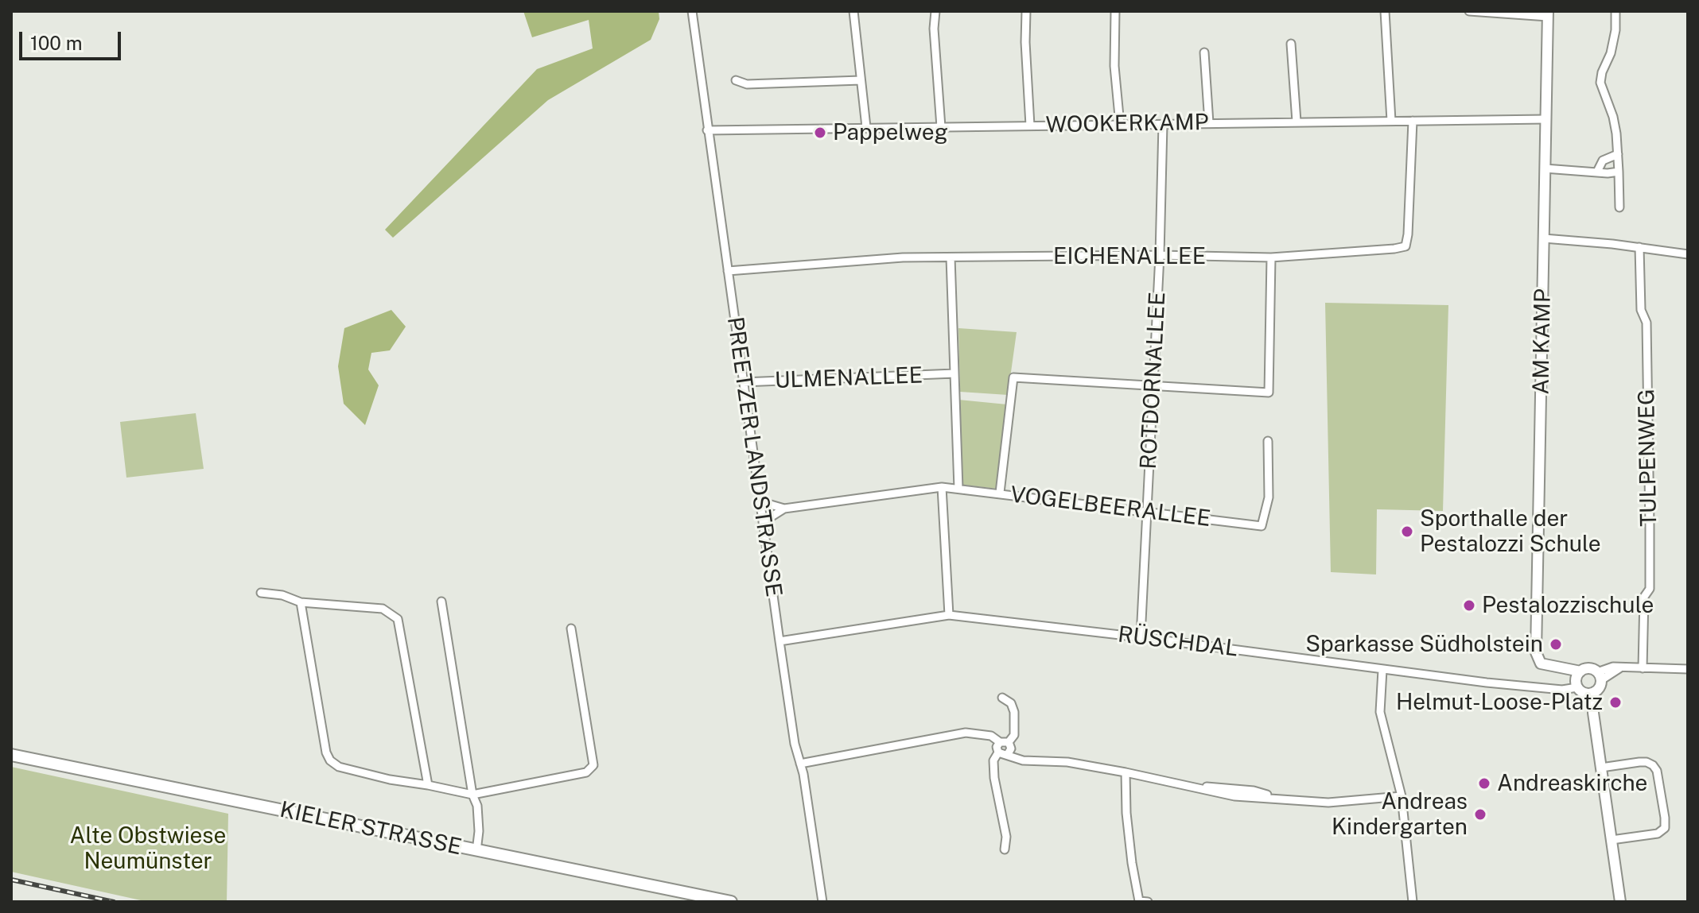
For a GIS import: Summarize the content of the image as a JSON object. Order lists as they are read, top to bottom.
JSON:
{
  "streets": {
    "main road": ["KIELER STRASSE"],
    "street": [
      "WOOKERKAMP",
      "EICHENALLEE",
      "AM KAMP",
      "ULMENALLEE",
      "ROTDORNALLEE",
      "PREETZER LANDSTRASSE",
      "TULPENWEG",
      "VOGELBEERALLEE",
      "RÜSCHDAL"
    ]
  },
  "crossings": [
    ["WOOKERKAMP", "EICHENALLEE"],
    ["WOOKERKAMP", "AM KAMP"],
    ["WOOKERKAMP", "ROTDORNALLEE"],
    ["WOOKERKAMP", "PREETZER LANDSTRASSE"],
    ["EICHENALLEE", "ROTDORNALLEE"],
    ["EICHENALLEE", "PREETZER LANDSTRASSE"],
    ["AM KAMP", "RÜSCHDAL"],
    ["ULMENALLEE", "PREETZER LANDSTRASSE"],
    ["ROTDORNALLEE", "VOGELBEERALLEE"],
    ["ROTDORNALLEE", "RÜSCHDAL"],
    ["PREETZER LANDSTRASSE", "RÜSCHDAL"]
  ],
  "parks": ["Alte Obstwiese Neumünster"],
  "places": [
    "Pappelweg",
    "Sporthalle der Pestalozzi Schule",
    "Pestalozzischule",
    "Sparkasse Südholstein",
    "Helmut-Loose-Platz",
    "Andreaskirche",
    "Andreas Kindergarten"
  ],
  "scale_bar": "100 m"
}
